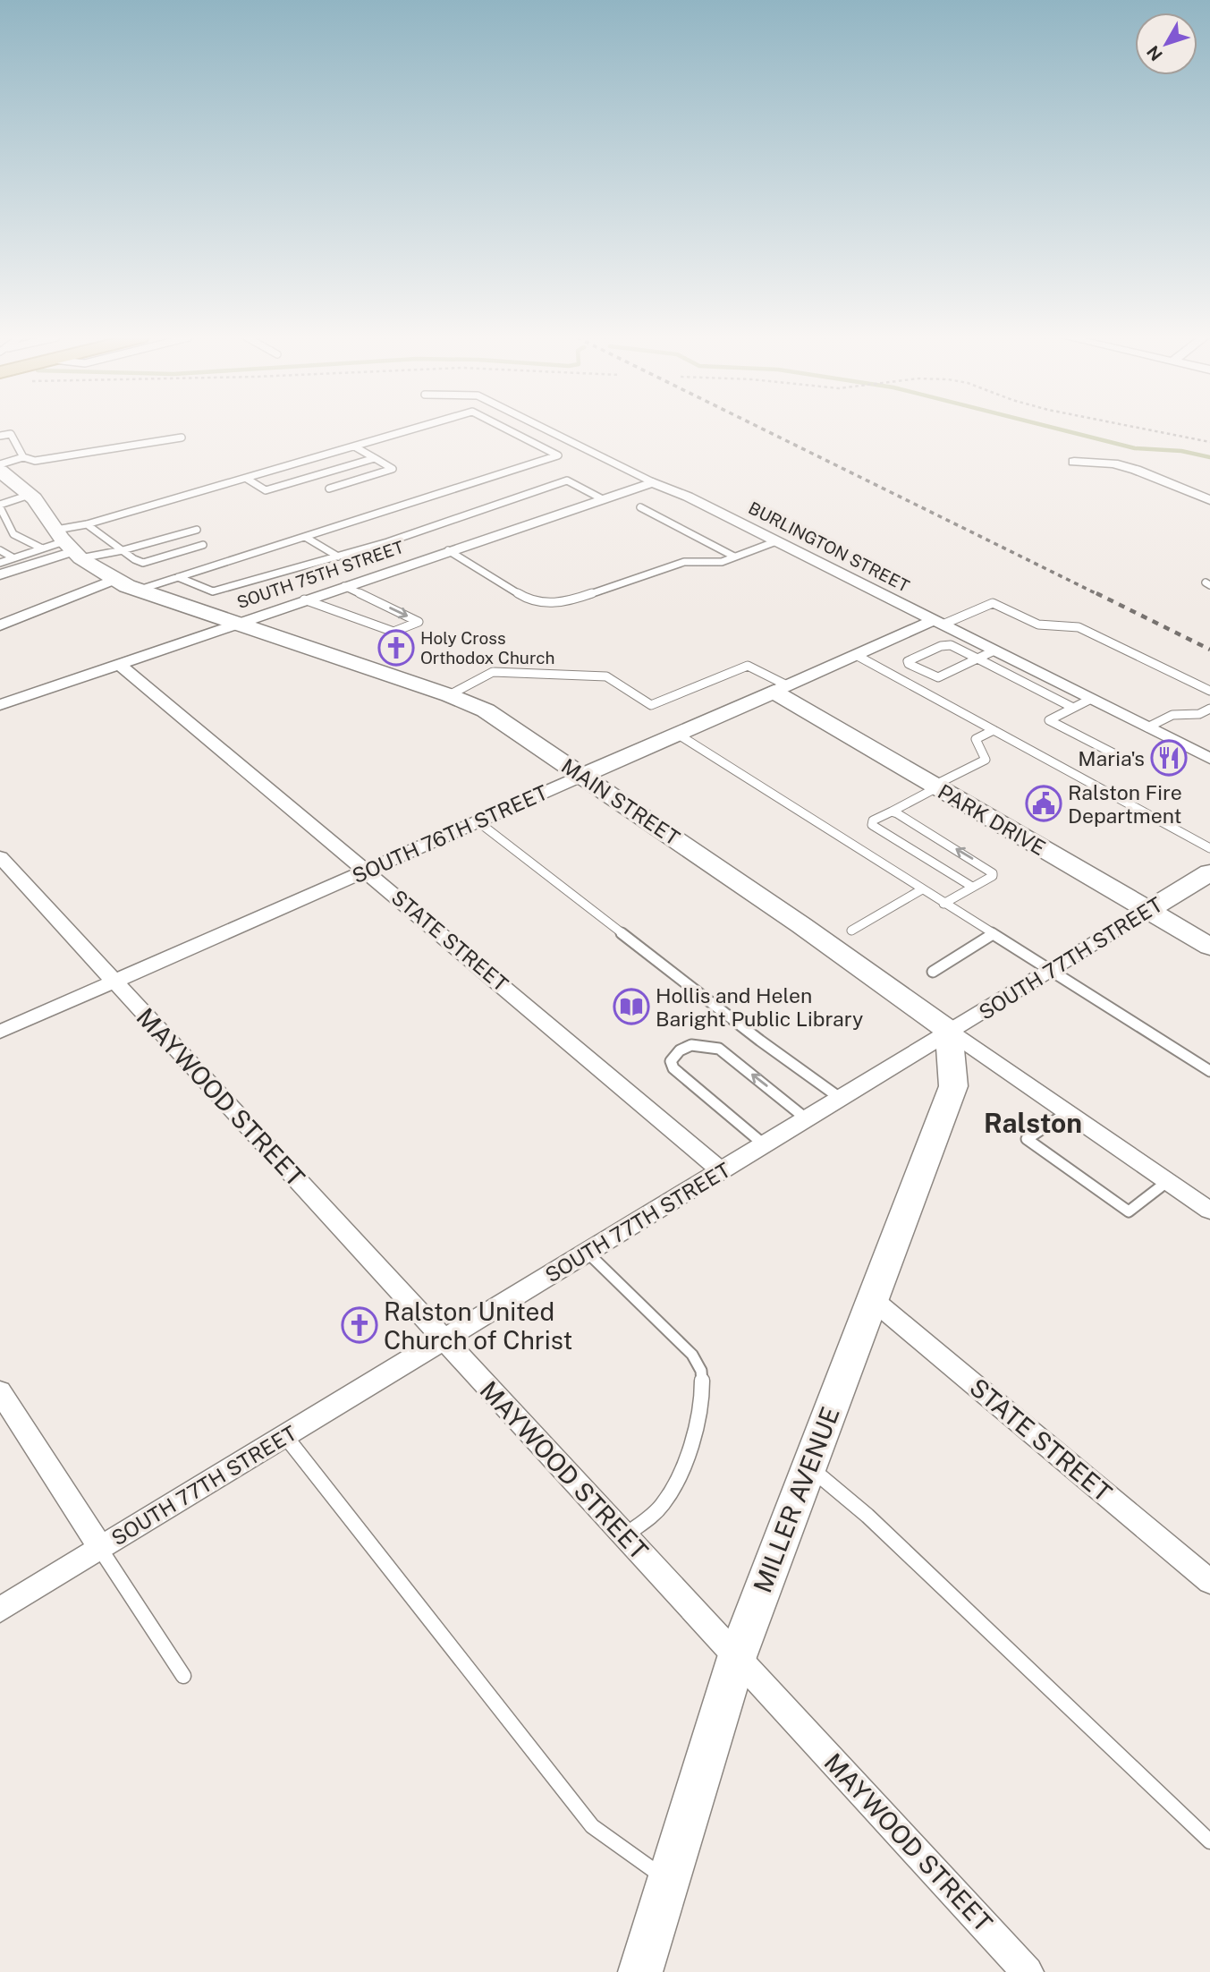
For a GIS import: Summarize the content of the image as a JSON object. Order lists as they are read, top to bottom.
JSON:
{
  "streets": {
    "main road": [
      "MAIN STREET",
      "PARK DRIVE",
      "SOUTH 76TH STREET",
      "SOUTH 77TH STREET",
      "MILLER AVENUE"
    ],
    "street": [
      "BURLINGTON STREET",
      "SOUTH 75TH STREET",
      "STATE STREET",
      "MAYWOOD STREET"
    ]
  },
  "crossings": [
    ["BURLINGTON STREET", "SOUTH 75TH STREET"],
    ["BURLINGTON STREET", "SOUTH 76TH STREET"],
    ["SOUTH 75TH STREET", "MAIN STREET"],
    ["SOUTH 75TH STREET", "STATE STREET"],
    ["MAIN STREET", "SOUTH 76TH STREET"],
    ["MAIN STREET", "SOUTH 77TH STREET"],
    ["MAIN STREET", "MILLER AVENUE"],
    ["PARK DRIVE", "SOUTH 76TH STREET"],
    ["PARK DRIVE", "SOUTH 77TH STREET"],
    ["SOUTH 76TH STREET", "STATE STREET"],
    ["SOUTH 76TH STREET", "MAYWOOD STREET"],
    ["STATE STREET", "SOUTH 77TH STREET"],
    ["STATE STREET", "MILLER AVENUE"],
    ["SOUTH 77TH STREET", "MAYWOOD STREET"],
    ["SOUTH 77TH STREET", "MILLER AVENUE"],
    ["MAYWOOD STREET", "MILLER AVENUE"]
  ],
  "districts": ["Ralston"],
  "places": {
    "church": ["Holy Cross Orthodox Church", "Ralston United Church of Christ"],
    "restaurant": ["Maria's"],
    "public building": ["Ralston Fire Department"],
    "library": ["Hollis and Helen Baright Public Library"]
  },
  "north": "bottom left"
}
